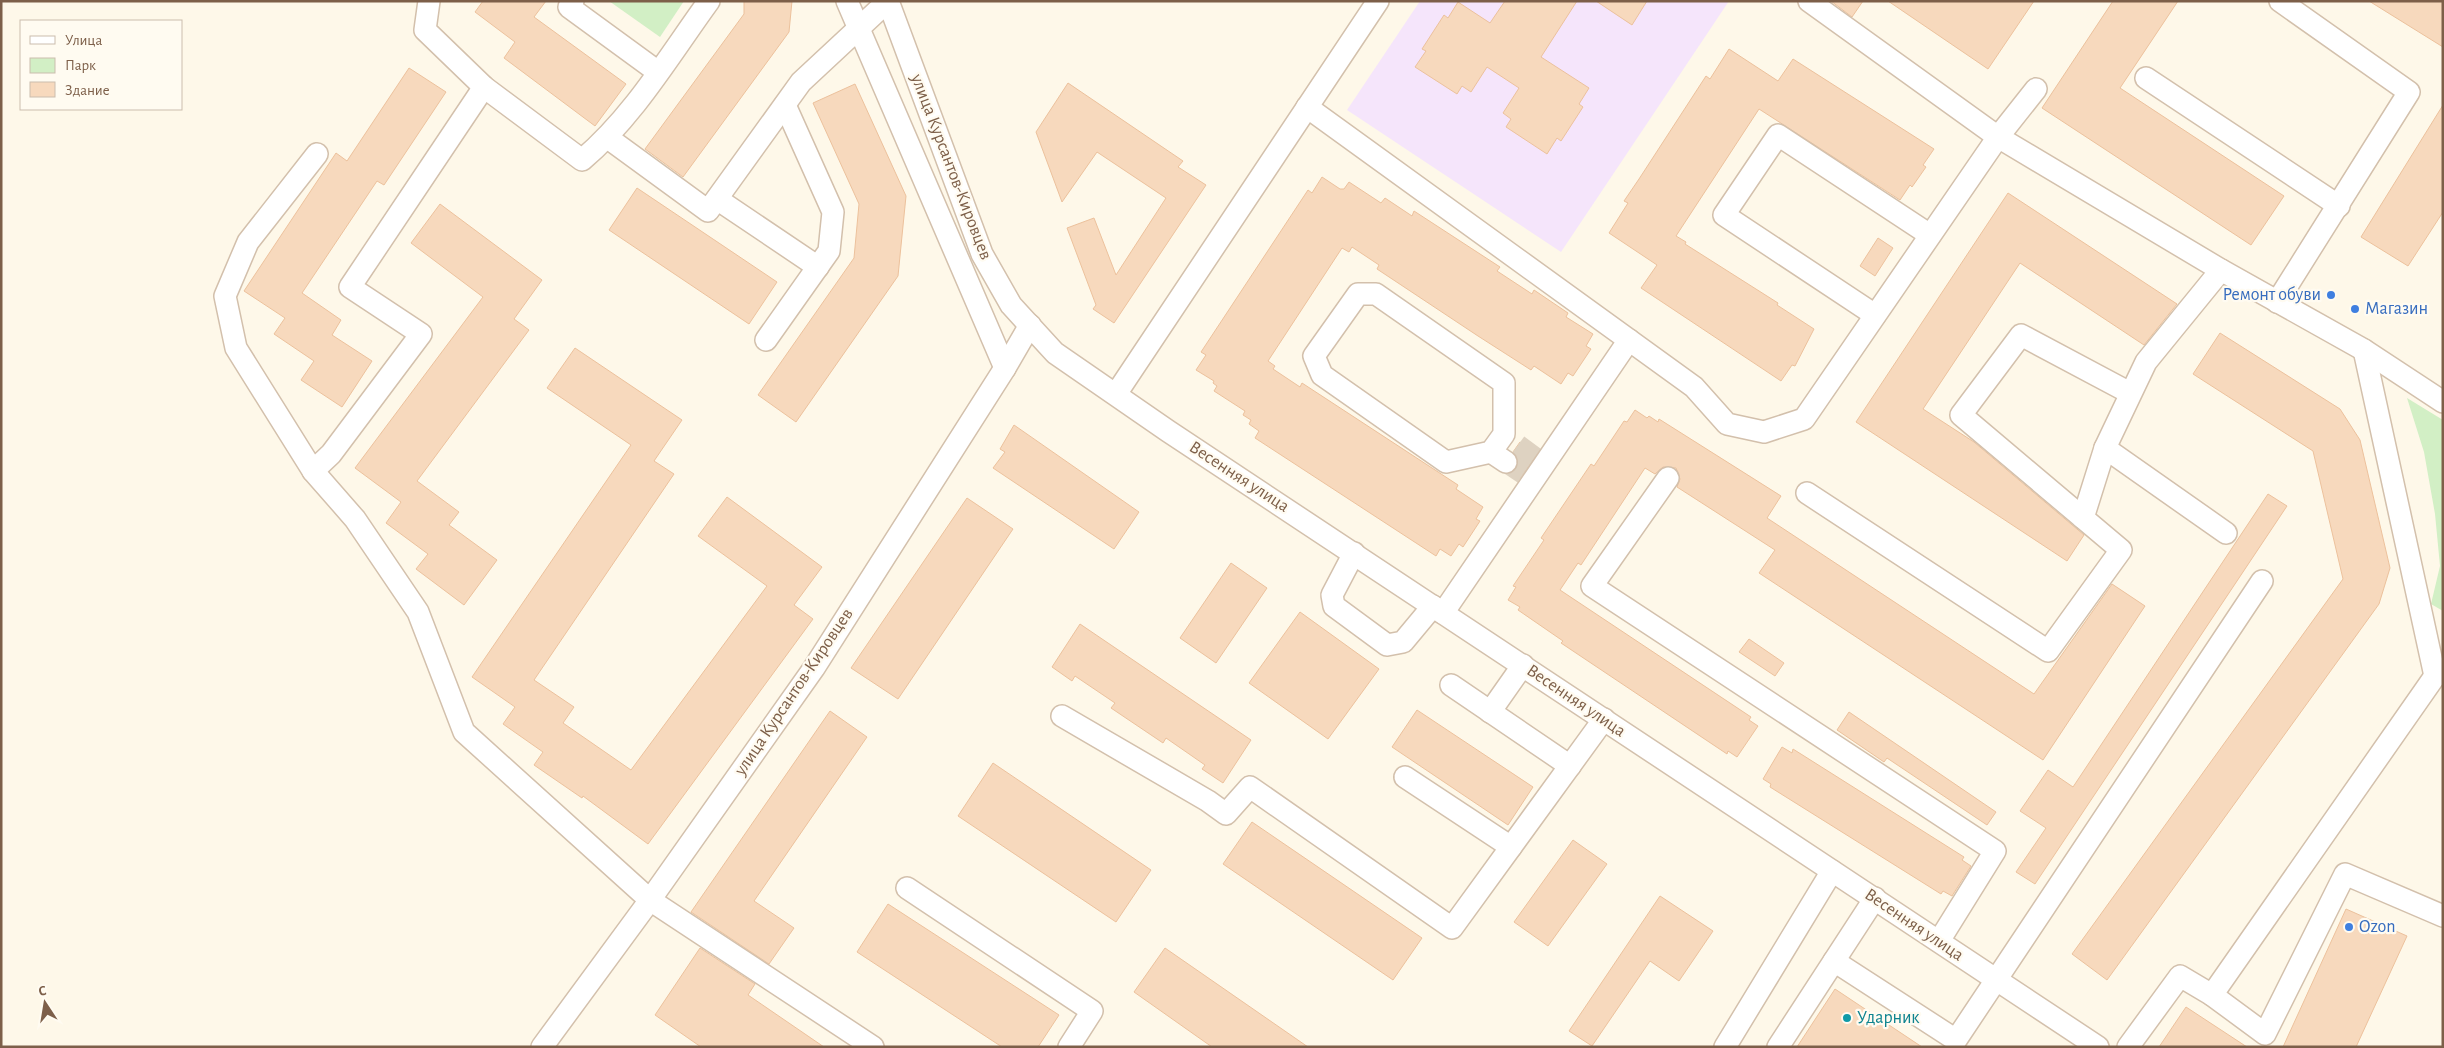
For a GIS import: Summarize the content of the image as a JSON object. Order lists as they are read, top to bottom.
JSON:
{
  "streets": {
    "street": ["улица Курсантов-Кировцев", "Весенняя улица"]
  },
  "crossings": [
    ["улица Курсантов-Кировцев", "Весенняя улица"]
  ],
  "places": [
    "Ремонт обуви",
    "Магазин",
    "Ozon",
    "Ударник"
  ],
  "legend": ["Улица", "Парк", "Здание"],
  "north": "top"
}
